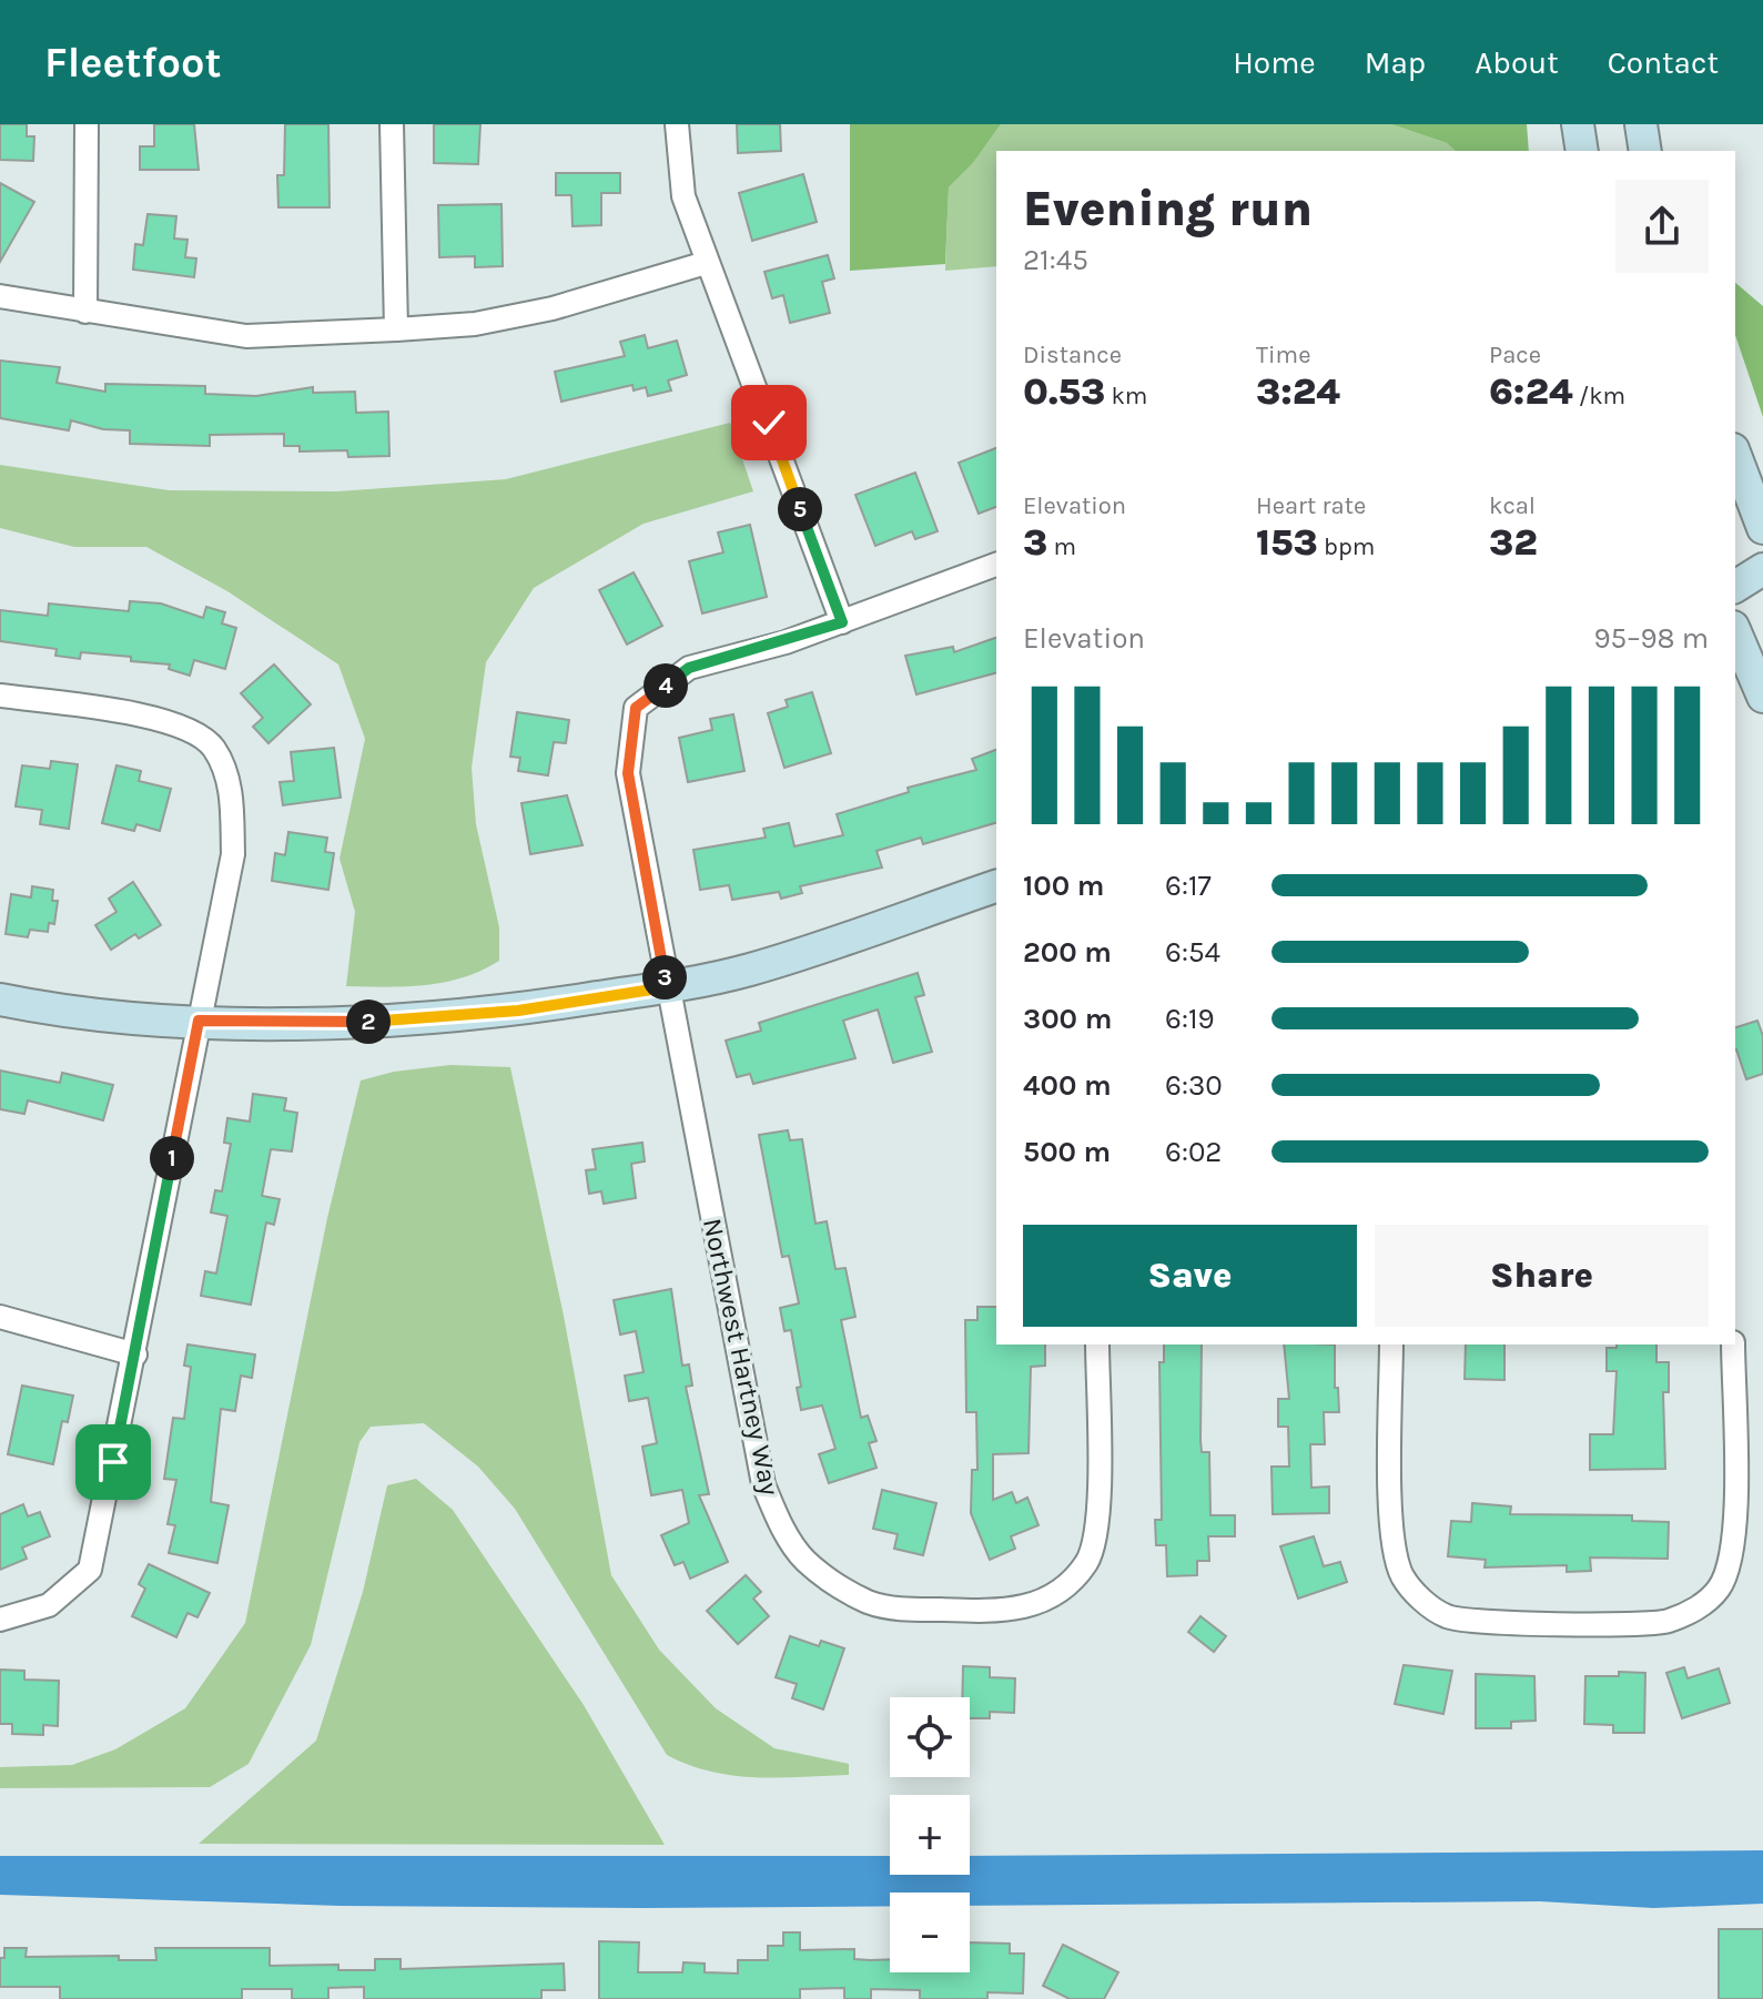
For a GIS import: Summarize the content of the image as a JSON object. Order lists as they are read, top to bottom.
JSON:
{
  "streets": {
    "street": ["Northwest Hartney Way"]
  },
  "page": {
    "header": "Fleetfoot",
    "nav": [
      "Home",
      "Map",
      "About",
      "Contact"
    ],
    "heading": ["Evening run", "21:45"],
    "stats": [
      ["Distance", "0.53 km"],
      ["Time", "3:24"],
      ["Pace", "6:24 /km"],
      ["Elevation", "3 m"],
      ["Heart rate", "153 bpm"],
      ["kcal", "32"]
    ],
    "pins": [
      "5",
      "4",
      "3",
      "2",
      "1"
    ],
    "chart": ["Elevation", "95–98 m"],
    "list": [
      {
        "name": "100 m",
        "note": "6:17"
      },
      {
        "name": "200 m",
        "note": "6:54"
      },
      {
        "name": "300 m",
        "note": "6:19"
      },
      {
        "name": "400 m",
        "note": "6:30"
      },
      {
        "name": "500 m",
        "note": "6:02"
      }
    ],
    "buttons": ["Save", "Share"],
    "map_buttons": ["+", "−"]
  }
}
